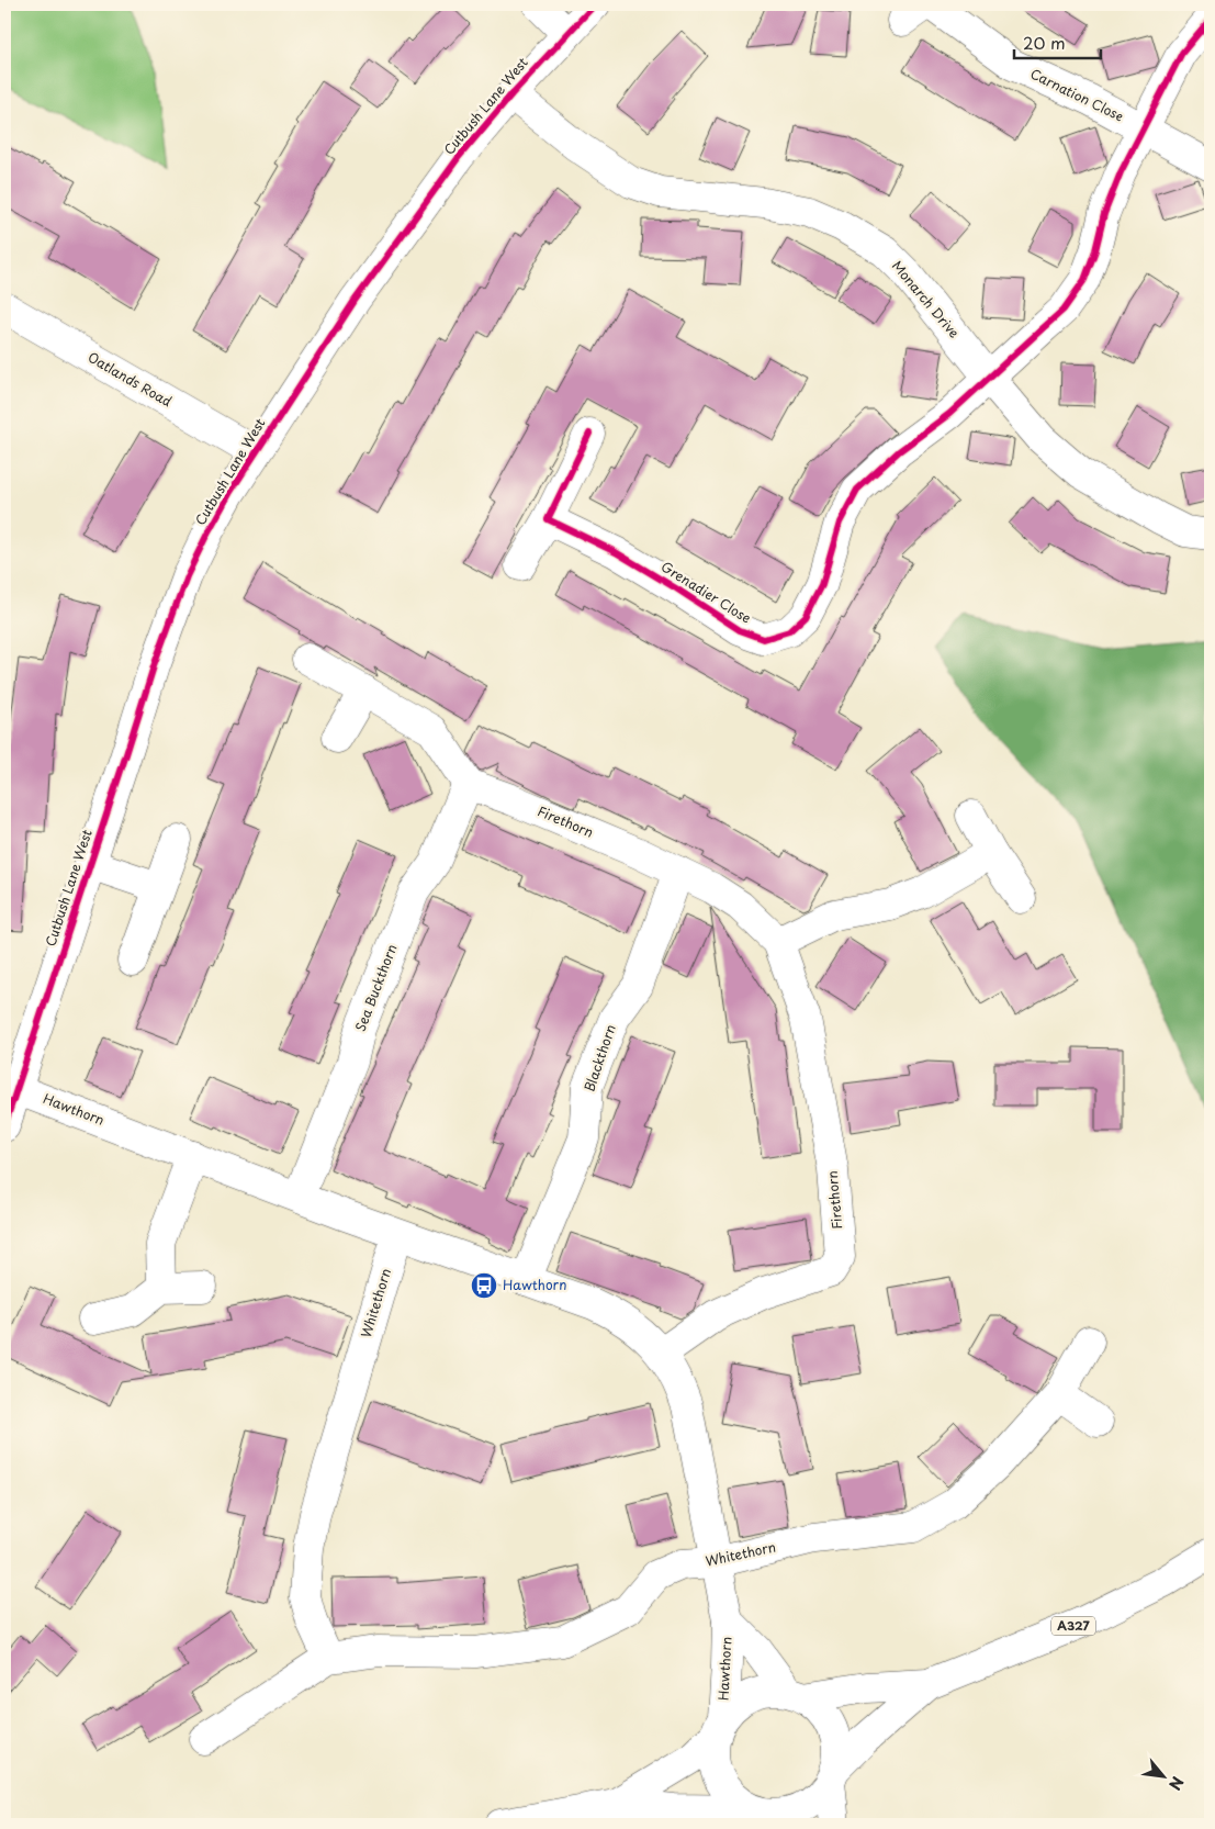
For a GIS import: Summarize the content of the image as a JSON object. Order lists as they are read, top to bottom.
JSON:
{
  "streets": {
    "street": [
      "Carnation Close",
      "Cutbush Lane West",
      "Monarch Drive",
      "Oatlands Road",
      "Grenadier Close",
      "Firethorn",
      "Sea Buckthorn",
      "Blackthorn",
      "Hawthorn",
      "Whitethorn",
      "A327"
    ]
  },
  "crossings": [
    ["Carnation Close", "Grenadier Close"],
    ["Cutbush Lane West", "Monarch Drive"],
    ["Cutbush Lane West", "Oatlands Road"],
    ["Cutbush Lane West", "Hawthorn"],
    ["Monarch Drive", "Grenadier Close"],
    ["Firethorn", "Sea Buckthorn"],
    ["Firethorn", "Blackthorn"],
    ["Firethorn", "Hawthorn"],
    ["Sea Buckthorn", "Hawthorn"],
    ["Blackthorn", "Hawthorn"],
    ["Hawthorn", "Whitethorn"],
    ["Hawthorn", "A327"]
  ],
  "places": {
    "bus stop": ["Hawthorn"]
  },
  "scale_bar": "20 m",
  "north": "bottom right"
}
